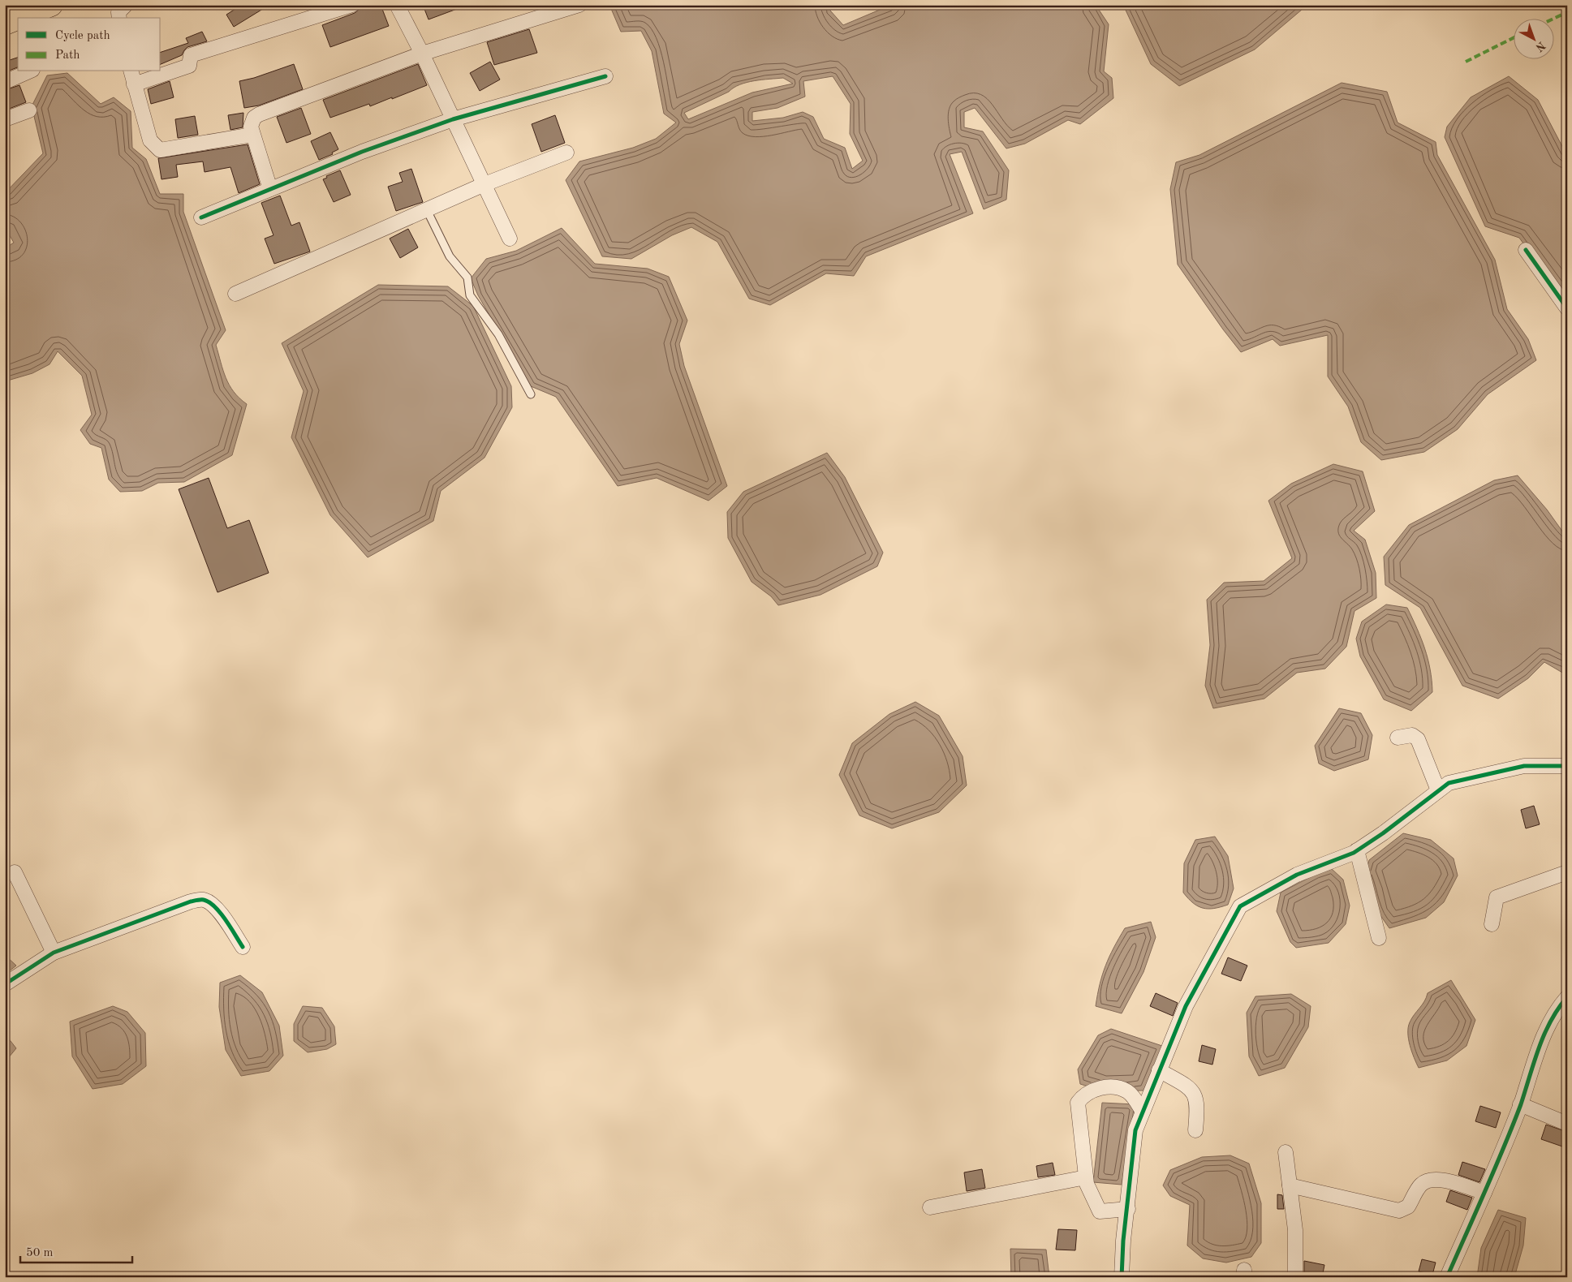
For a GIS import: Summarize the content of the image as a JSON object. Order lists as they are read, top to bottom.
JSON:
{
  "legend": ["Cycle path", "Path"],
  "scale_bar": "50 m",
  "north": "bottom right"
}
